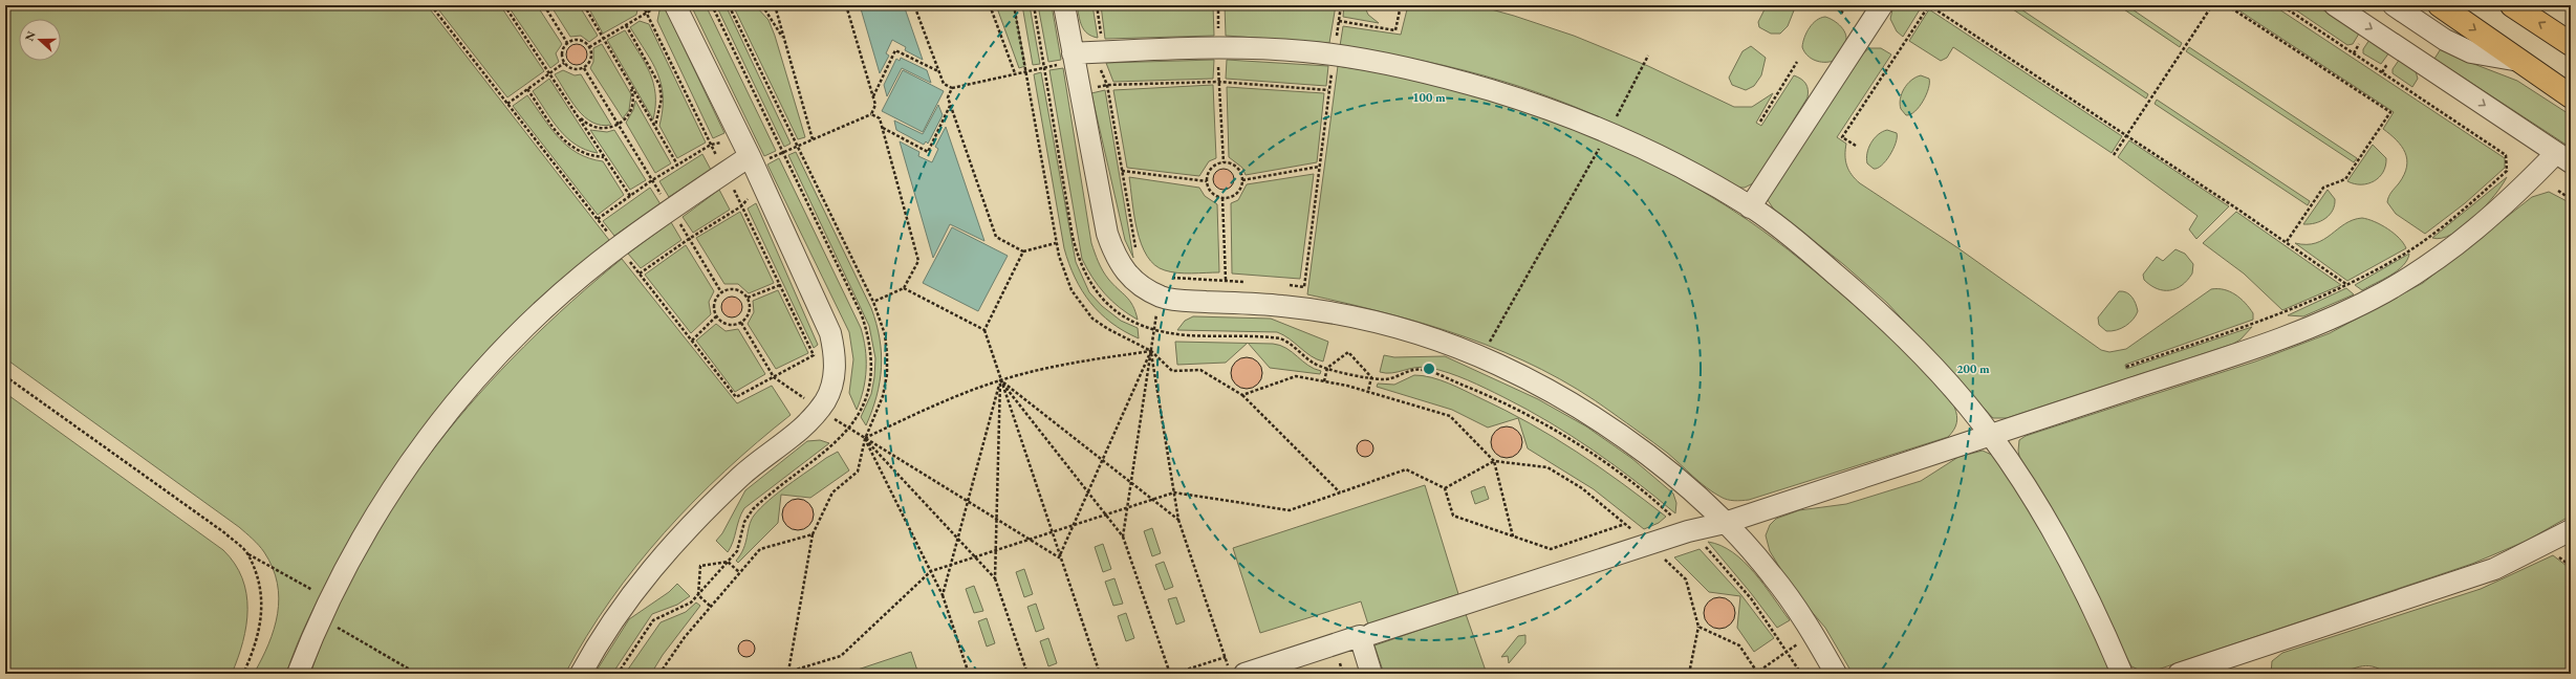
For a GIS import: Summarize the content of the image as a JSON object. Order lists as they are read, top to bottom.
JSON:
{
  "north": "left",
  "rings": ["100 m", "200 m"]
}
